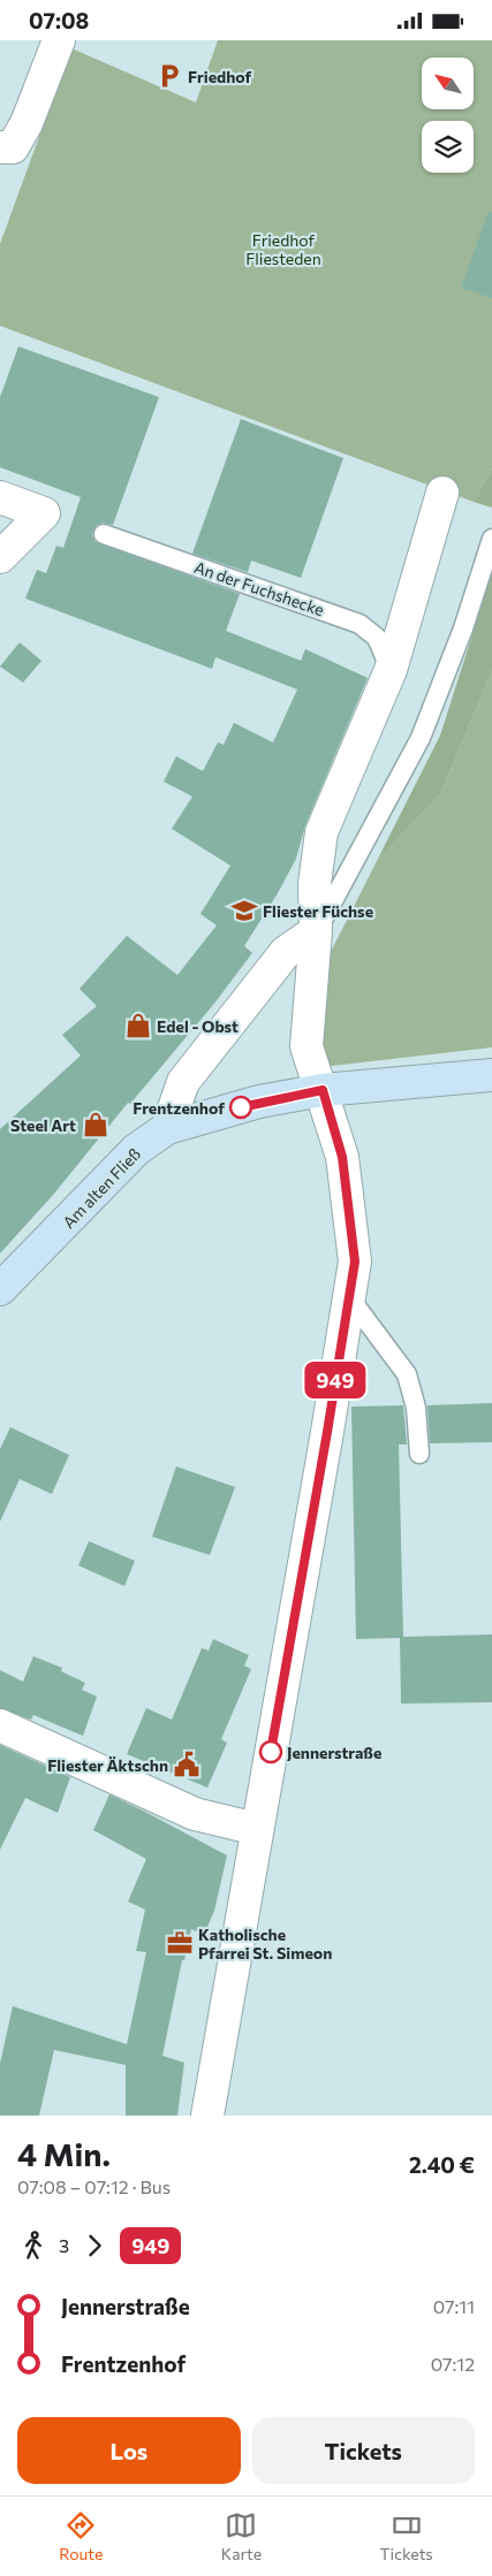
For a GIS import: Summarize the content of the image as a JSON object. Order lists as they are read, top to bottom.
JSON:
{
  "streets": {
    "main road": ["Am alten Fließ"],
    "lane": ["An der Fuchshecke"]
  },
  "parks": ["Friedhof Fliesteden"],
  "places": {
    "parking": ["Friedhof"],
    "school or university": ["Fliester Füchse"],
    "shop": ["Edel - Obst", "Steel Art"],
    "other": ["Frentzenhof", "Jennerstraße"],
    "public building": ["Fliester Äktschn"],
    "office": ["Katholische Pfarrei St. Simeon"]
  },
  "lines": ["bus line 949"],
  "north": "top left",
  "page": {
    "status": "07:08",
    "on_map": "949",
    "heading": ["4 Min.", "07:08 – 07:12 · Bus", "2.40 €"],
    "legs": ["3", "949"],
    "list": [
      {
        "name": "Jennerstraße",
        "value": "07:11"
      },
      {
        "name": "Frentzenhof",
        "value": "07:12"
      }
    ],
    "buttons": ["Los", "Tickets"],
    "tabs": ["Route", "Karte", "Tickets"]
  }
}
